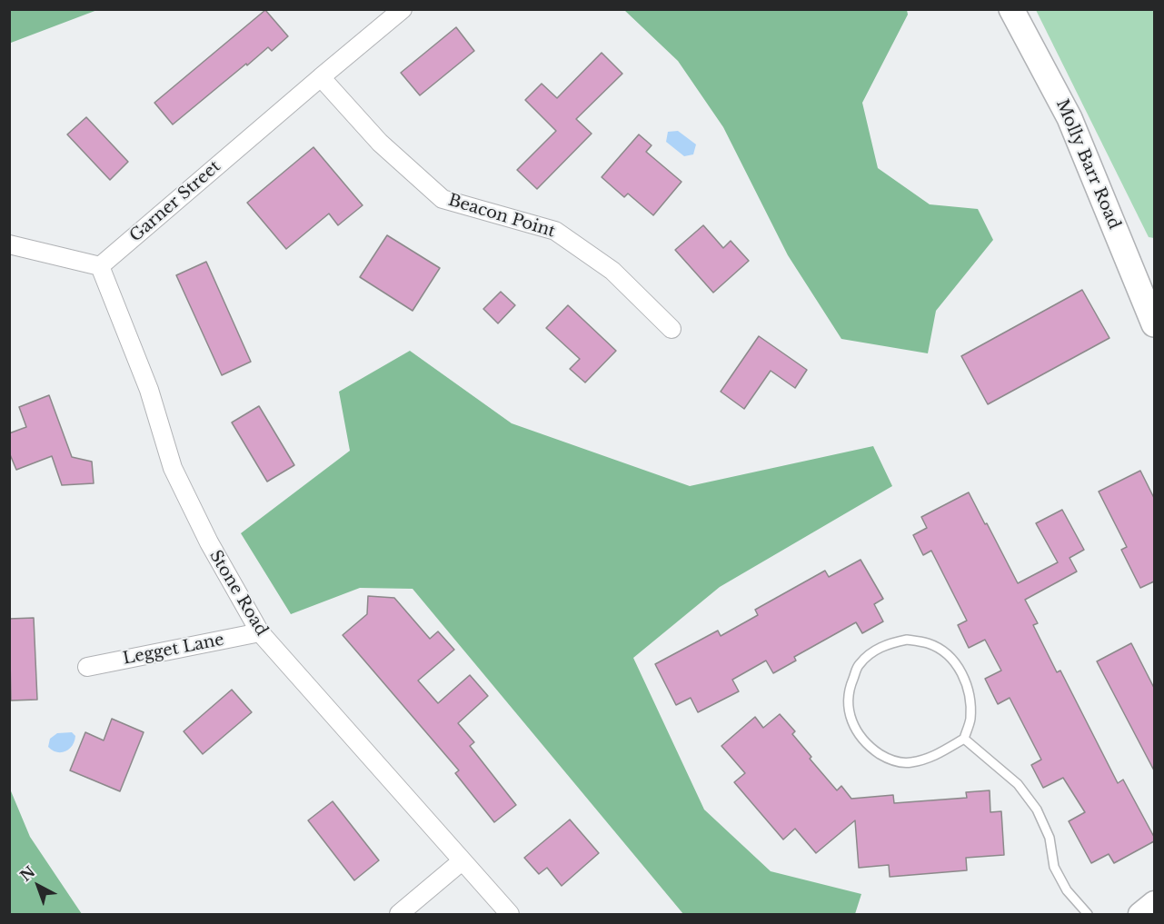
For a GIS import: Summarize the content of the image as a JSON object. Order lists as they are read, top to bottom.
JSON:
{
  "streets": {
    "main road": ["Molly Barr Road"],
    "street": [
      "Garner Street",
      "Beacon Point",
      "Stone Road",
      "Legget Lane"
    ]
  },
  "crossings": [
    ["Garner Street", "Beacon Point"],
    ["Garner Street", "Stone Road"],
    ["Stone Road", "Legget Lane"]
  ],
  "north": "top left"
}
